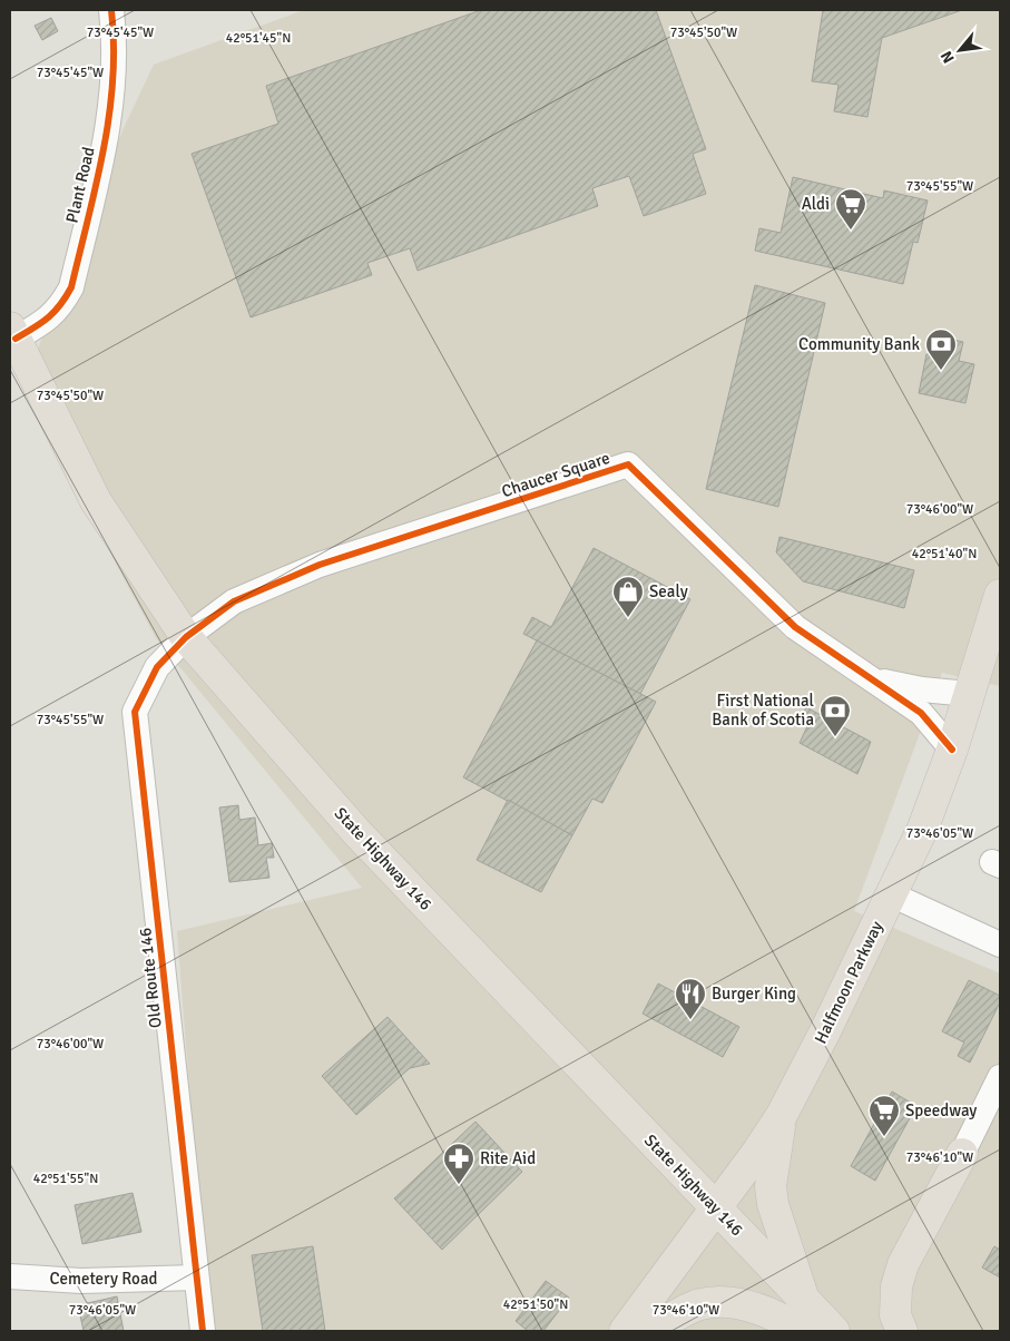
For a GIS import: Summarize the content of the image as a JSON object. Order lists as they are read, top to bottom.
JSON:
{
  "streets": {
    "main road": ["State Highway 146", "Halfmoon Parkway"],
    "street": [
      "Plant Road",
      "Chaucer Square",
      "Old Route 146",
      "Cemetery Road"
    ]
  },
  "crossings": [
    ["Plant Road", "State Highway 146"],
    ["Chaucer Square", "State Highway 146"],
    ["Chaucer Square", "Old Route 146"],
    ["Chaucer Square", "Halfmoon Parkway"],
    ["State Highway 146", "Old Route 146"],
    ["State Highway 146", "Halfmoon Parkway"],
    ["Old Route 146", "Cemetery Road"]
  ],
  "places": {
    "supermarket": ["Aldi", "Speedway"],
    "bank": ["Community Bank", "First National Bank of Scotia"],
    "shop": ["Sealy"],
    "restaurant": ["Burger King"],
    "pharmacy": ["Rite Aid"]
  },
  "north": "bottom left",
  "coordinates": [
    "73°45'45\"W",
    "73°45'50\"W",
    "42°51'45\"N",
    "73°45'55\"W",
    "73°46'00\"W",
    "42°51'40\"N",
    "73°46'05\"W",
    "73°46'10\"W",
    "42°51'55\"N",
    "42°51'50\"N"
  ]
}
